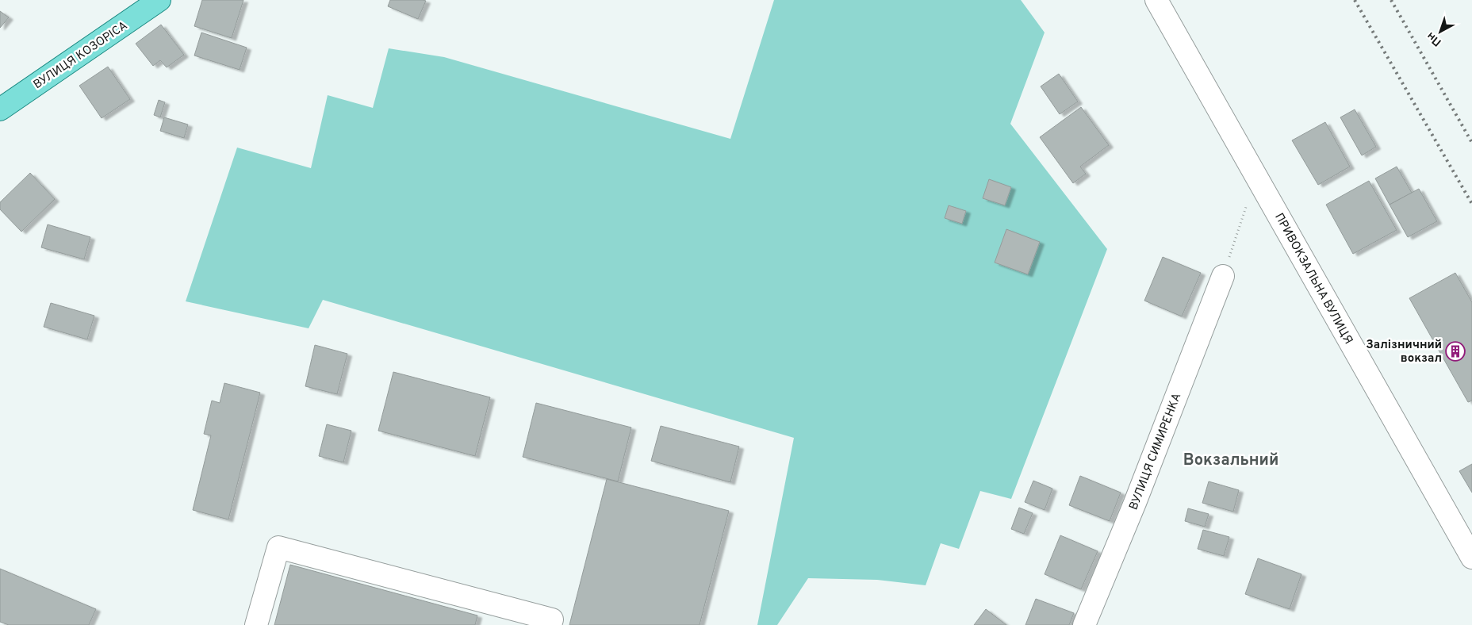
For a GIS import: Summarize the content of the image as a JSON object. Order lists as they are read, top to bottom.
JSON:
{
  "streets": {
    "main road": ["ВУЛИЦЯ КОЗОРІСА"],
    "street": ["ПРИВОКЗАЛЬНА ВУЛИЦЯ", "ВУЛИЦЯ СИМИРЕНКА"]
  },
  "districts": ["Вокзальний"],
  "places": {
    "building": ["Залізничний вокзал"]
  },
  "north": "bottom left"
}
